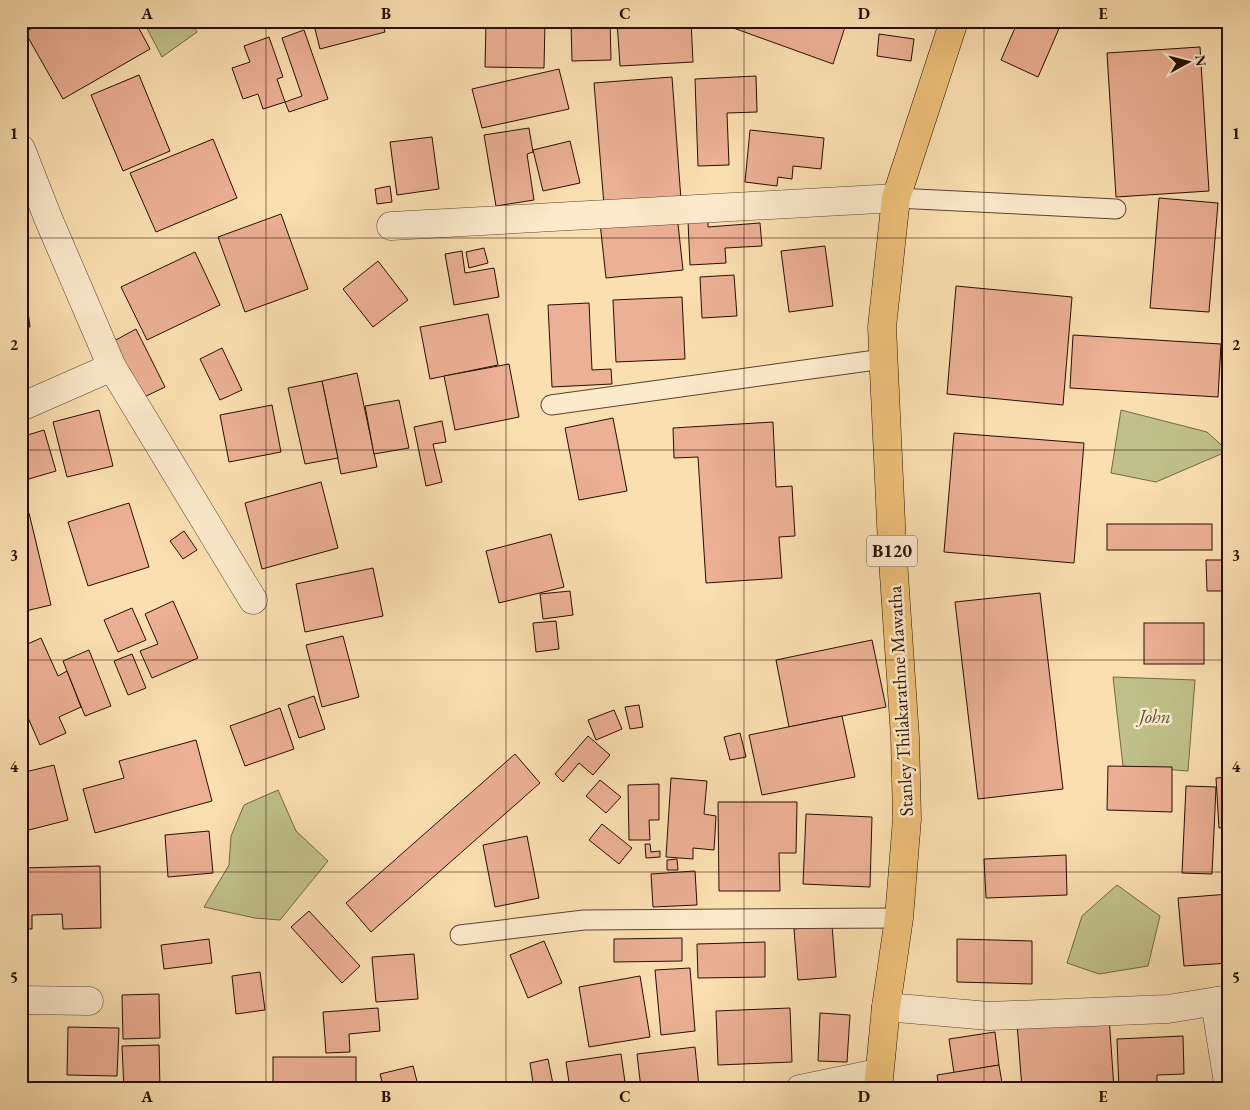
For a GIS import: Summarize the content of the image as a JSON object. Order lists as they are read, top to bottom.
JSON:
{
  "streets": {
    "main road": ["B120", "Stanley Thilakarathne Mawatha"]
  },
  "parks": ["John"],
  "north": "right",
  "grid": {
    "columns": [
      "A",
      "B",
      "C",
      "D",
      "E"
    ],
    "rows": [
      "1",
      "2",
      "3",
      "4",
      "5"
    ]
  }
}
